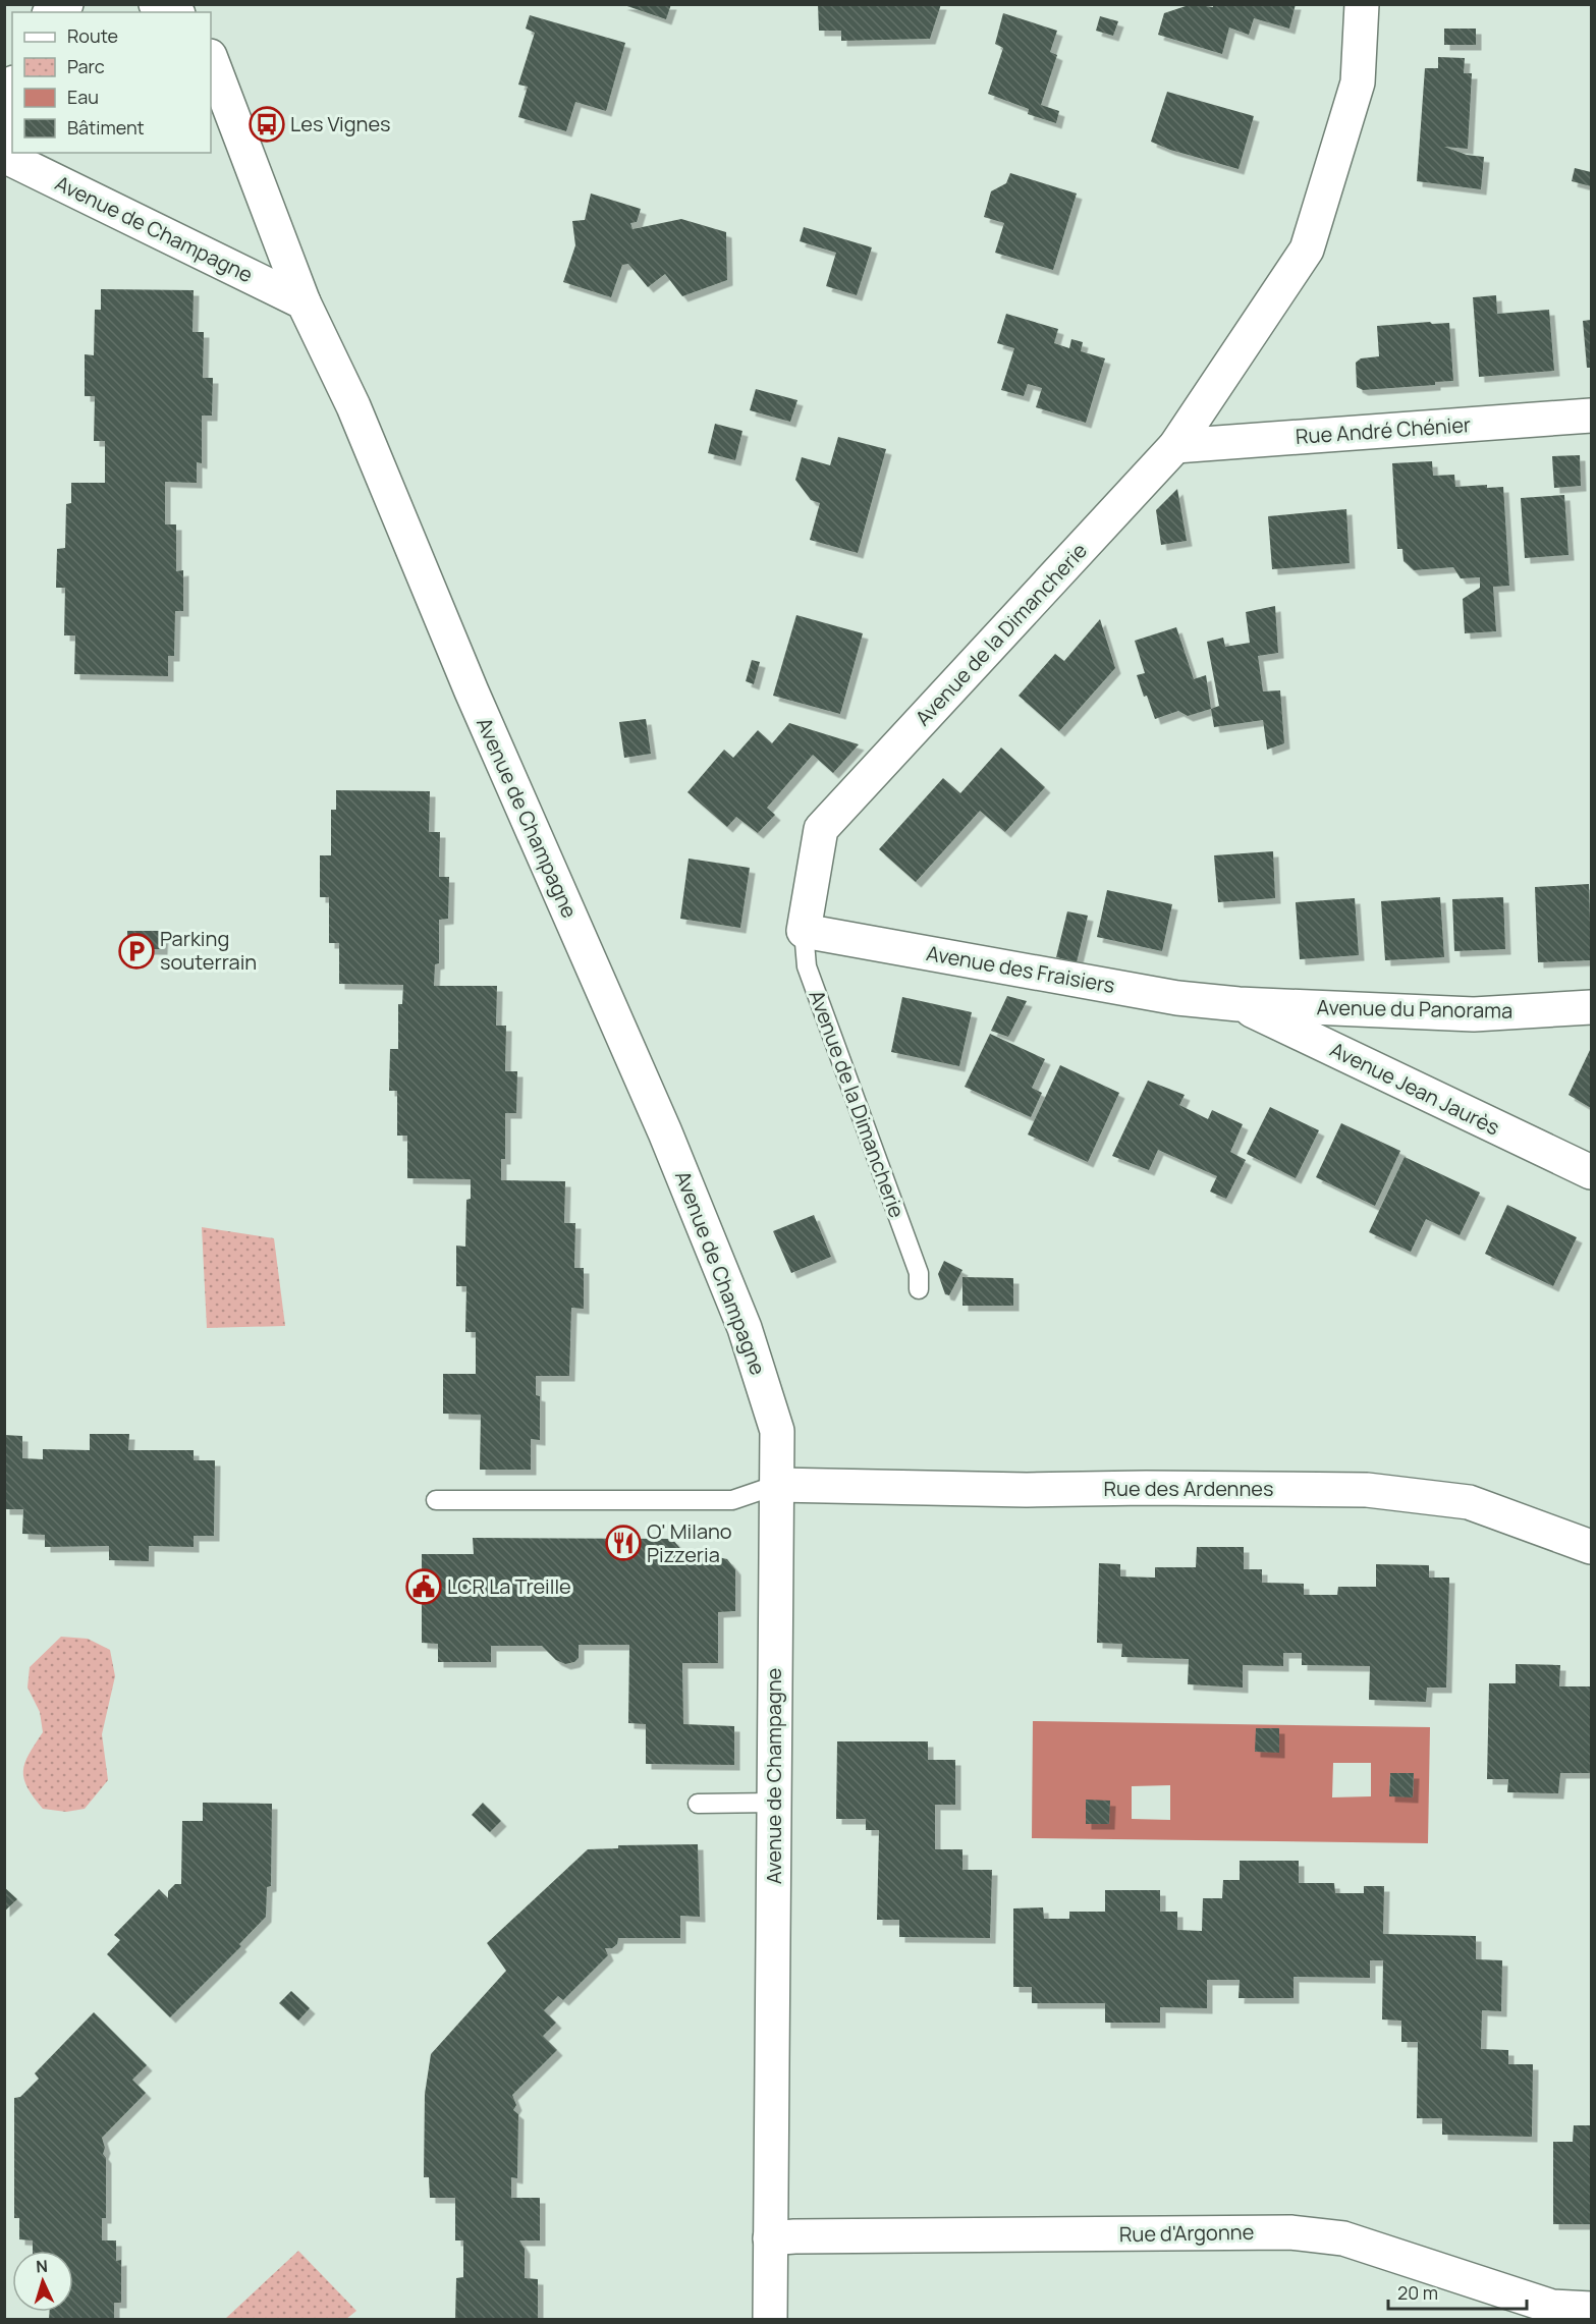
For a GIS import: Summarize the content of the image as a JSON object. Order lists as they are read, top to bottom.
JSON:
{
  "streets": {
    "street": [
      "Avenue de Champagne",
      "Rue André Chénier",
      "Avenue de la Dimancherie",
      "Avenue des Fraisiers",
      "Avenue du Panorama",
      "Avenue Jean Jaurès",
      "Rue des Ardennes",
      "Rue d'Argonne"
    ]
  },
  "crossings": [
    ["Avenue de Champagne", "Rue des Ardennes"],
    ["Avenue de Champagne", "Rue d'Argonne"],
    ["Rue André Chénier", "Avenue de la Dimancherie"],
    ["Avenue de la Dimancherie", "Avenue des Fraisiers"],
    ["Avenue des Fraisiers", "Avenue du Panorama"],
    ["Avenue des Fraisiers", "Avenue Jean Jaurès"],
    ["Avenue du Panorama", "Avenue Jean Jaurès"]
  ],
  "places": {
    "bus stop": ["Les Vignes"],
    "parking": ["Parking souterrain"],
    "restaurant": ["O' Milano Pizzeria"],
    "public building": ["LCR La Treille"]
  },
  "legend": [
    "Route",
    "Parc",
    "Eau",
    "Bâtiment"
  ],
  "scale_bar": "20 m",
  "north": "top"
}
